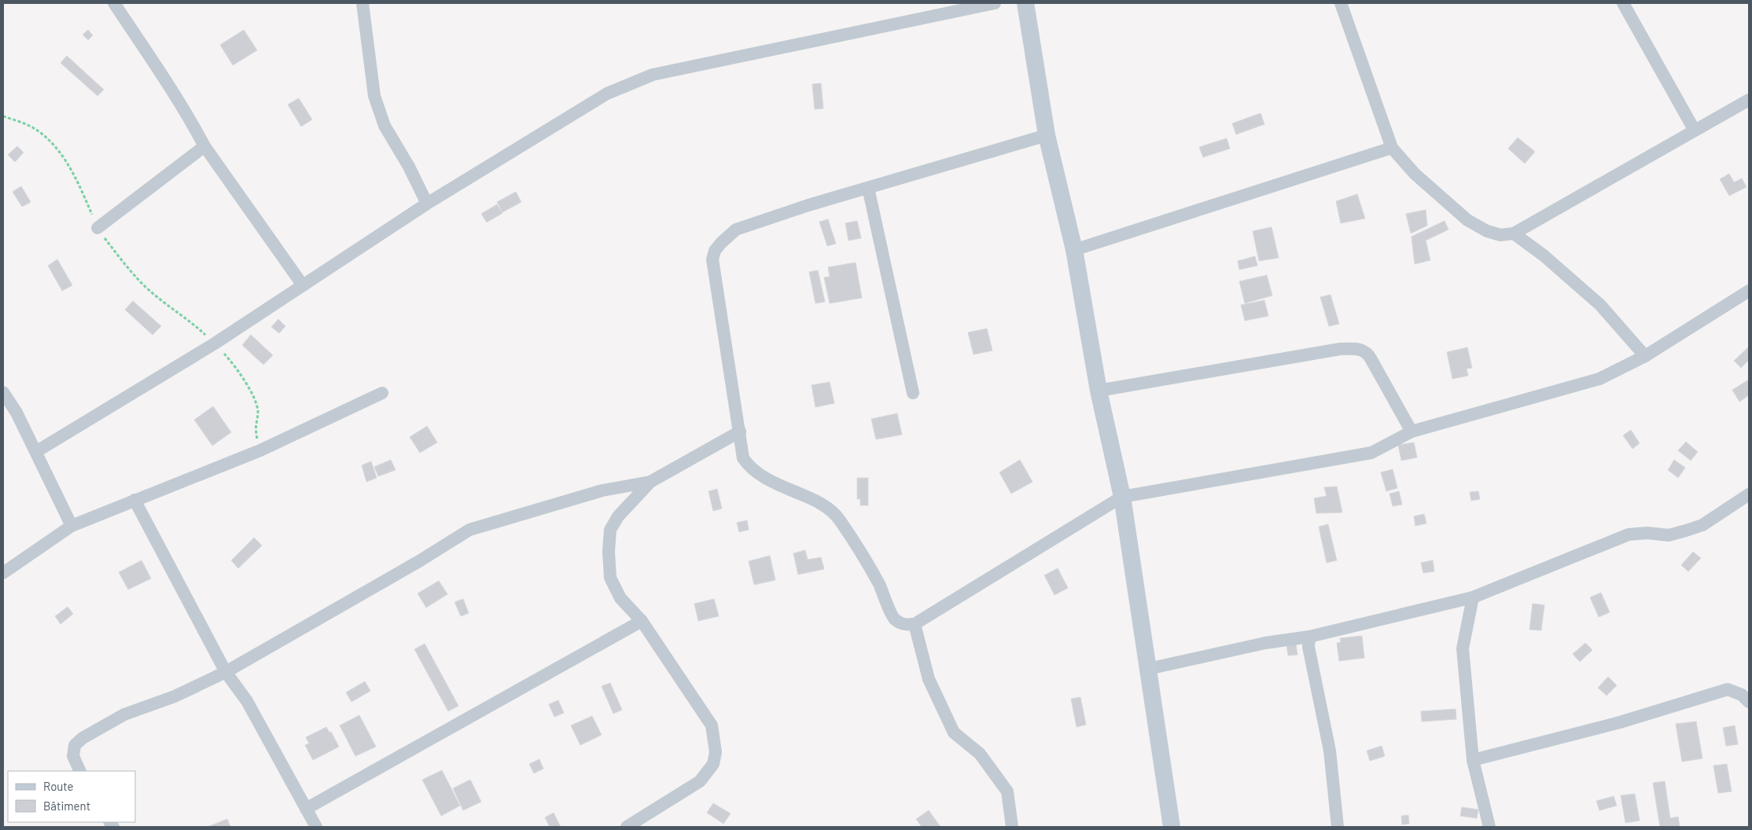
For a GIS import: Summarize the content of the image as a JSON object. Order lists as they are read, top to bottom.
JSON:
{
  "legend": ["Route", "Bâtiment"]
}
